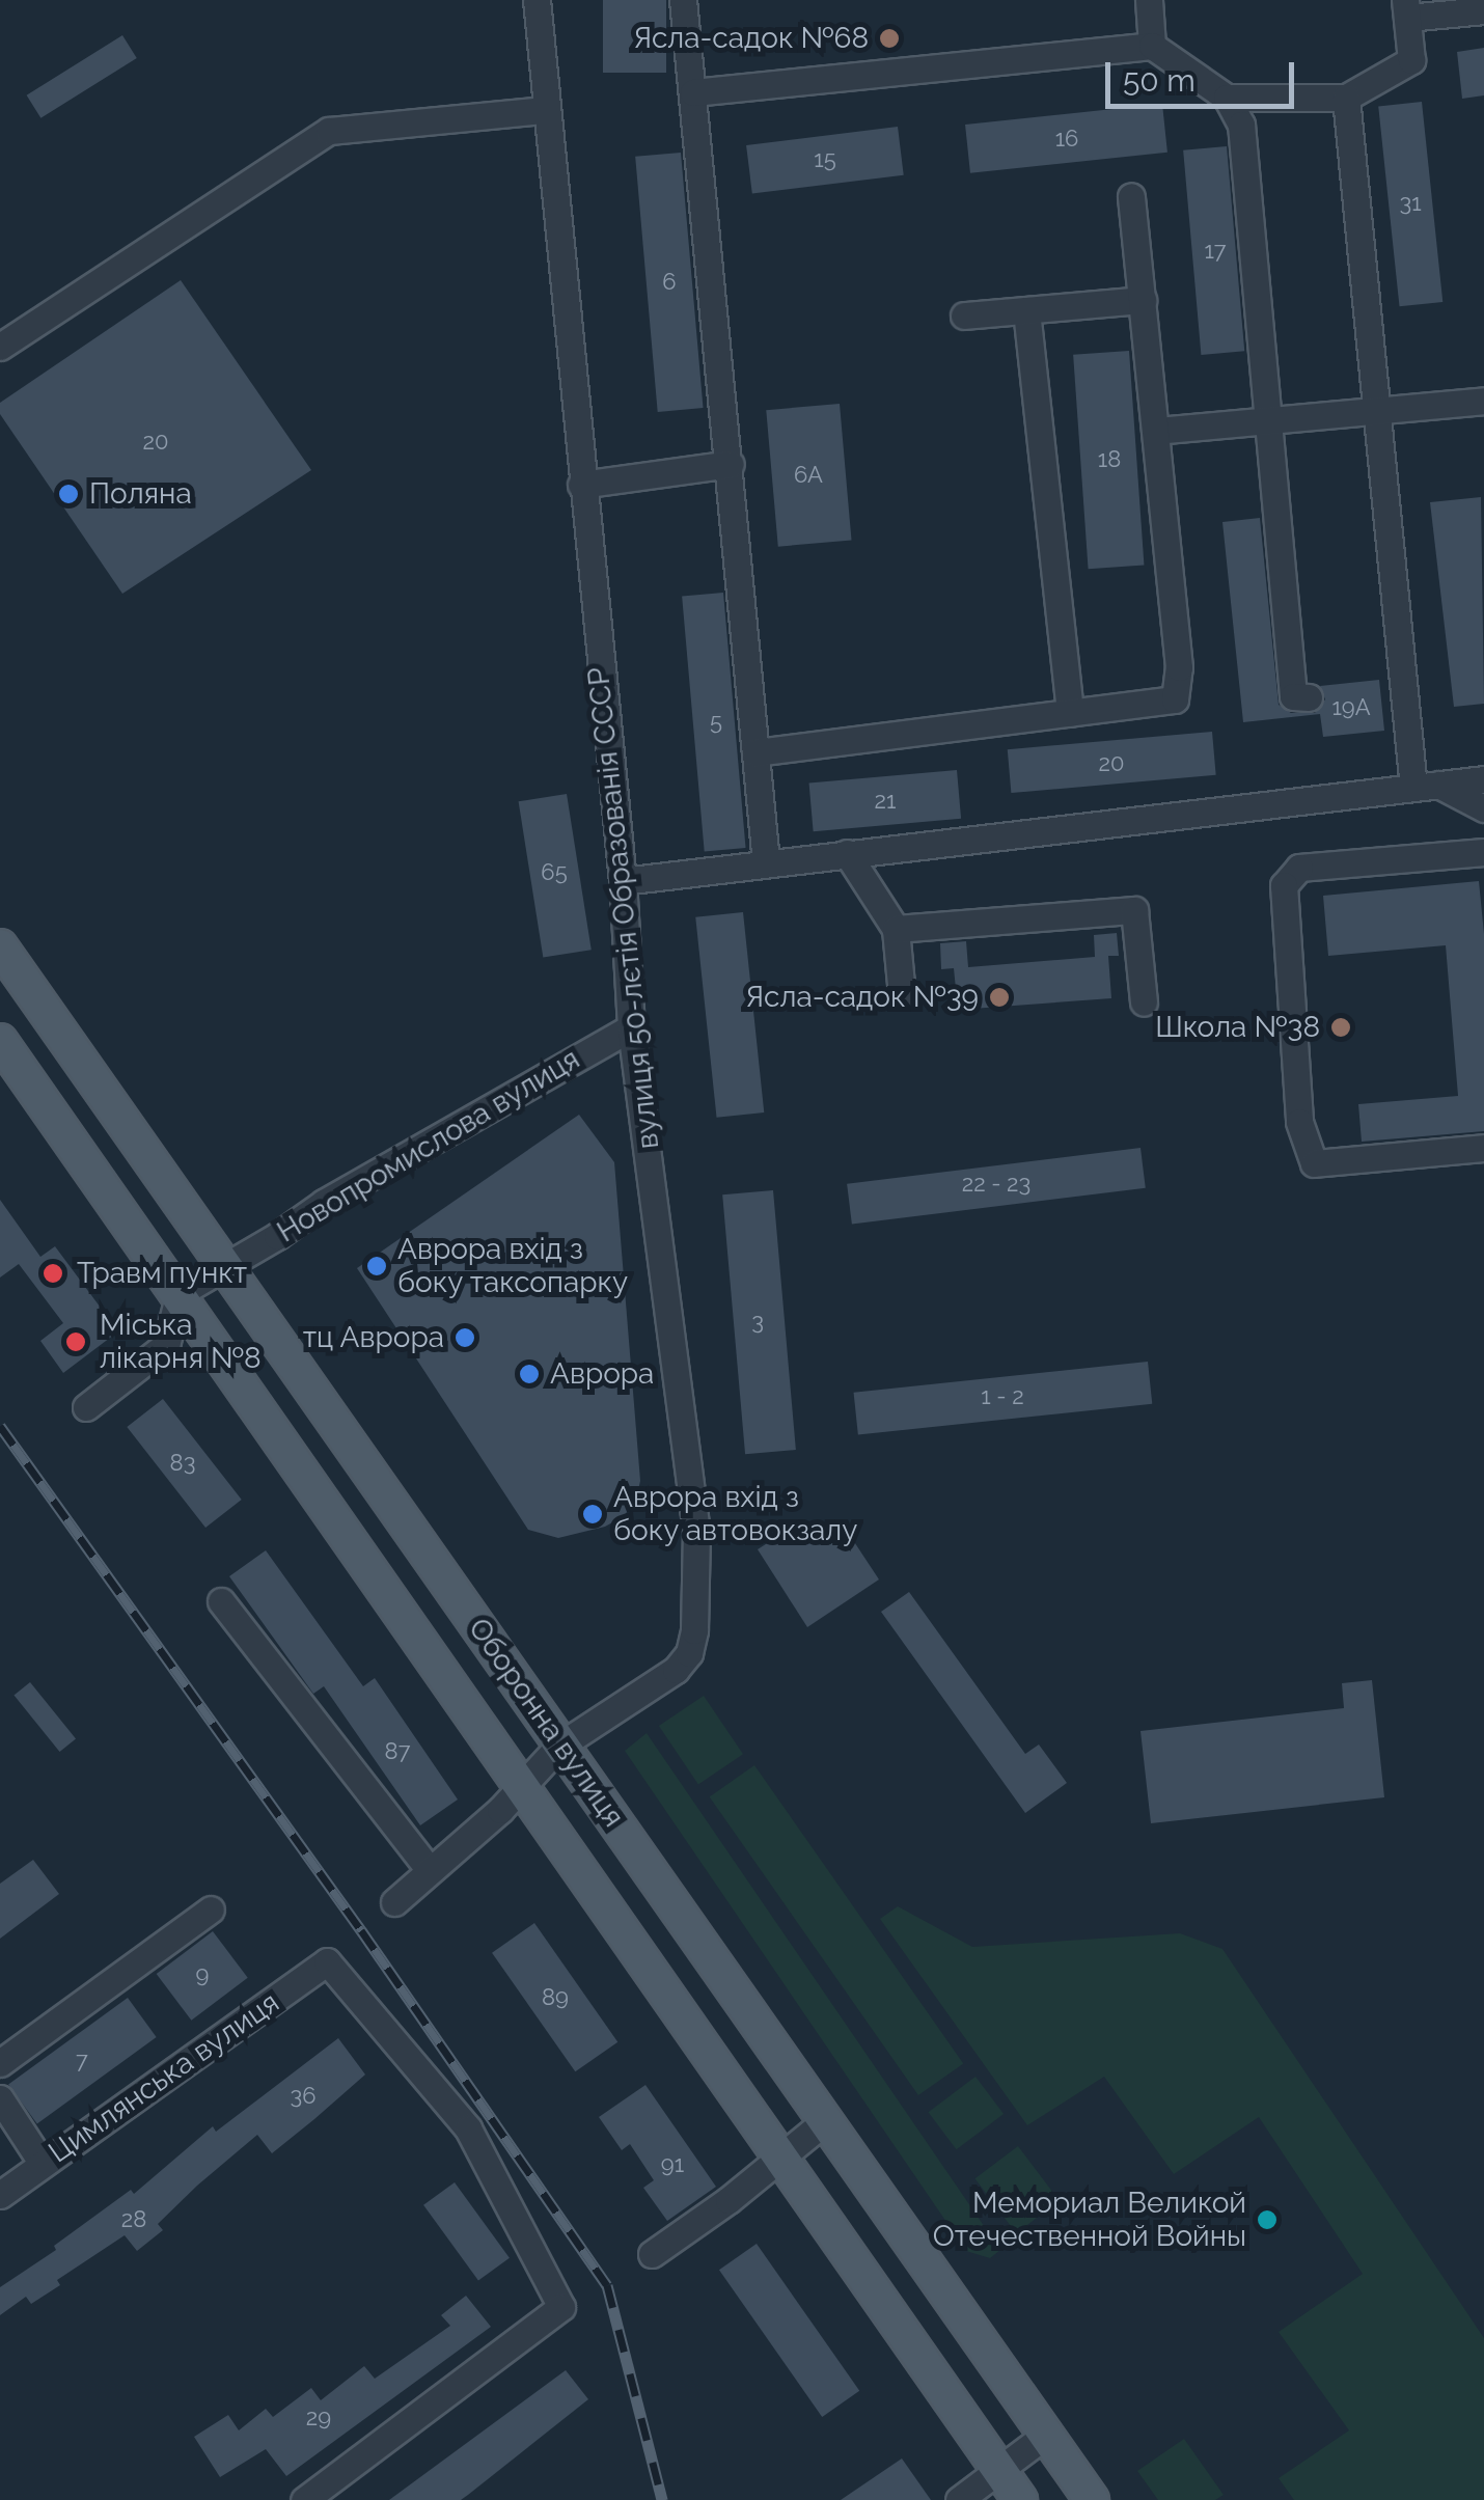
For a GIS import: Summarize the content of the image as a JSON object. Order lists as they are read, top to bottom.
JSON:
{
  "streets": {
    "main road": ["Оборонна вулиця"],
    "street": ["вулиця 50-лєтія Образованія СССР", "Новопромислова вулиця", "Цимлянська вулиця"]
  },
  "crossings": [
    ["вулиця 50-лєтія Образованія СССР", "Новопромислова вулиця"],
    ["вулиця 50-лєтія Образованія СССР", "Оборонна вулиця"],
    ["Новопромислова вулиця", "Оборонна вулиця"]
  ],
  "places": [
    "Ясла-садок №68",
    "Поляна",
    "Ясла-садок №39",
    "Школа №38",
    "Аврора вхід з боку таксопарку",
    "Травм пункт",
    "тц Аврора",
    "Міська лікарня №8",
    "Аврора",
    "Аврора вхід з боку автовокзалу",
    "Мемориал Великой Отечественной Войны"
  ],
  "house_numbers": [
    "16",
    "15",
    "31",
    "17",
    "6",
    "20",
    "18",
    "6А",
    "19А",
    "5",
    "20",
    "21",
    "65",
    "22 - 23",
    "3",
    "1 - 2",
    "83",
    "87",
    "9",
    "89",
    "7",
    "36",
    "91",
    "28",
    "29"
  ],
  "scale_bar": "50 m"
}
